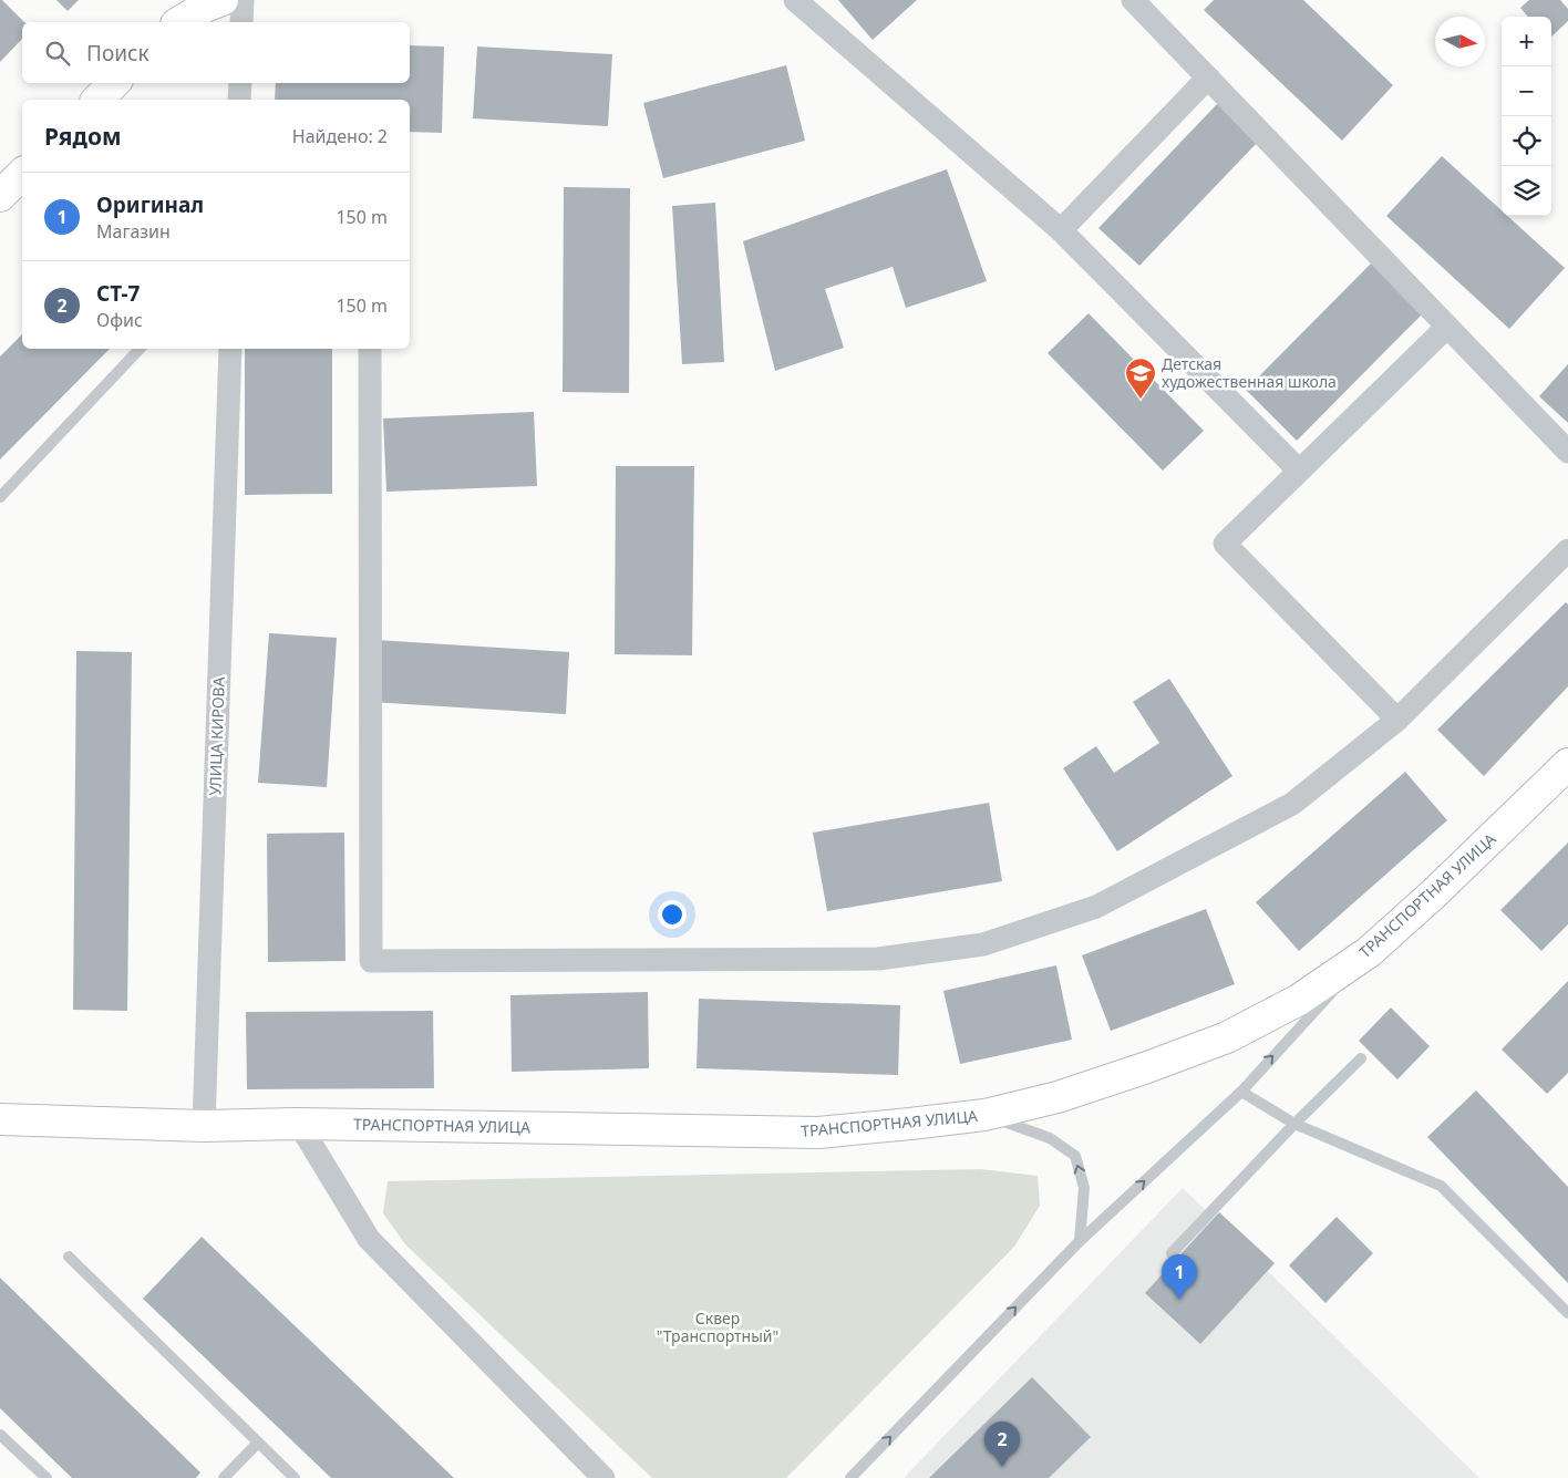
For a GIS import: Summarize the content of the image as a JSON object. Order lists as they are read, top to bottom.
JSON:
{
  "streets": {
    "street": ["УЛИЦА КИРОВА", "ТРАНСПОРТНАЯ УЛИЦА"]
  },
  "crossings": [
    ["УЛИЦА КИРОВА", "ТРАНСПОРТНАЯ УЛИЦА"]
  ],
  "parks": ["Сквер \"Транспортный\""],
  "places": {
    "school or university": ["Детская художественная школа"]
  },
  "north": "right",
  "page": {
    "map_buttons": ["+", "−"],
    "search": "Поиск",
    "heading": ["Рядом", "Найдено: 2"],
    "list": [
      {
        "mark": "1",
        "name": "Оригинал",
        "note": "Магазин",
        "value": "150 m"
      },
      {
        "mark": "2",
        "name": "СТ-7",
        "note": "Офис",
        "value": "150 m"
      }
    ],
    "pins": ["1", "2"]
  }
}
